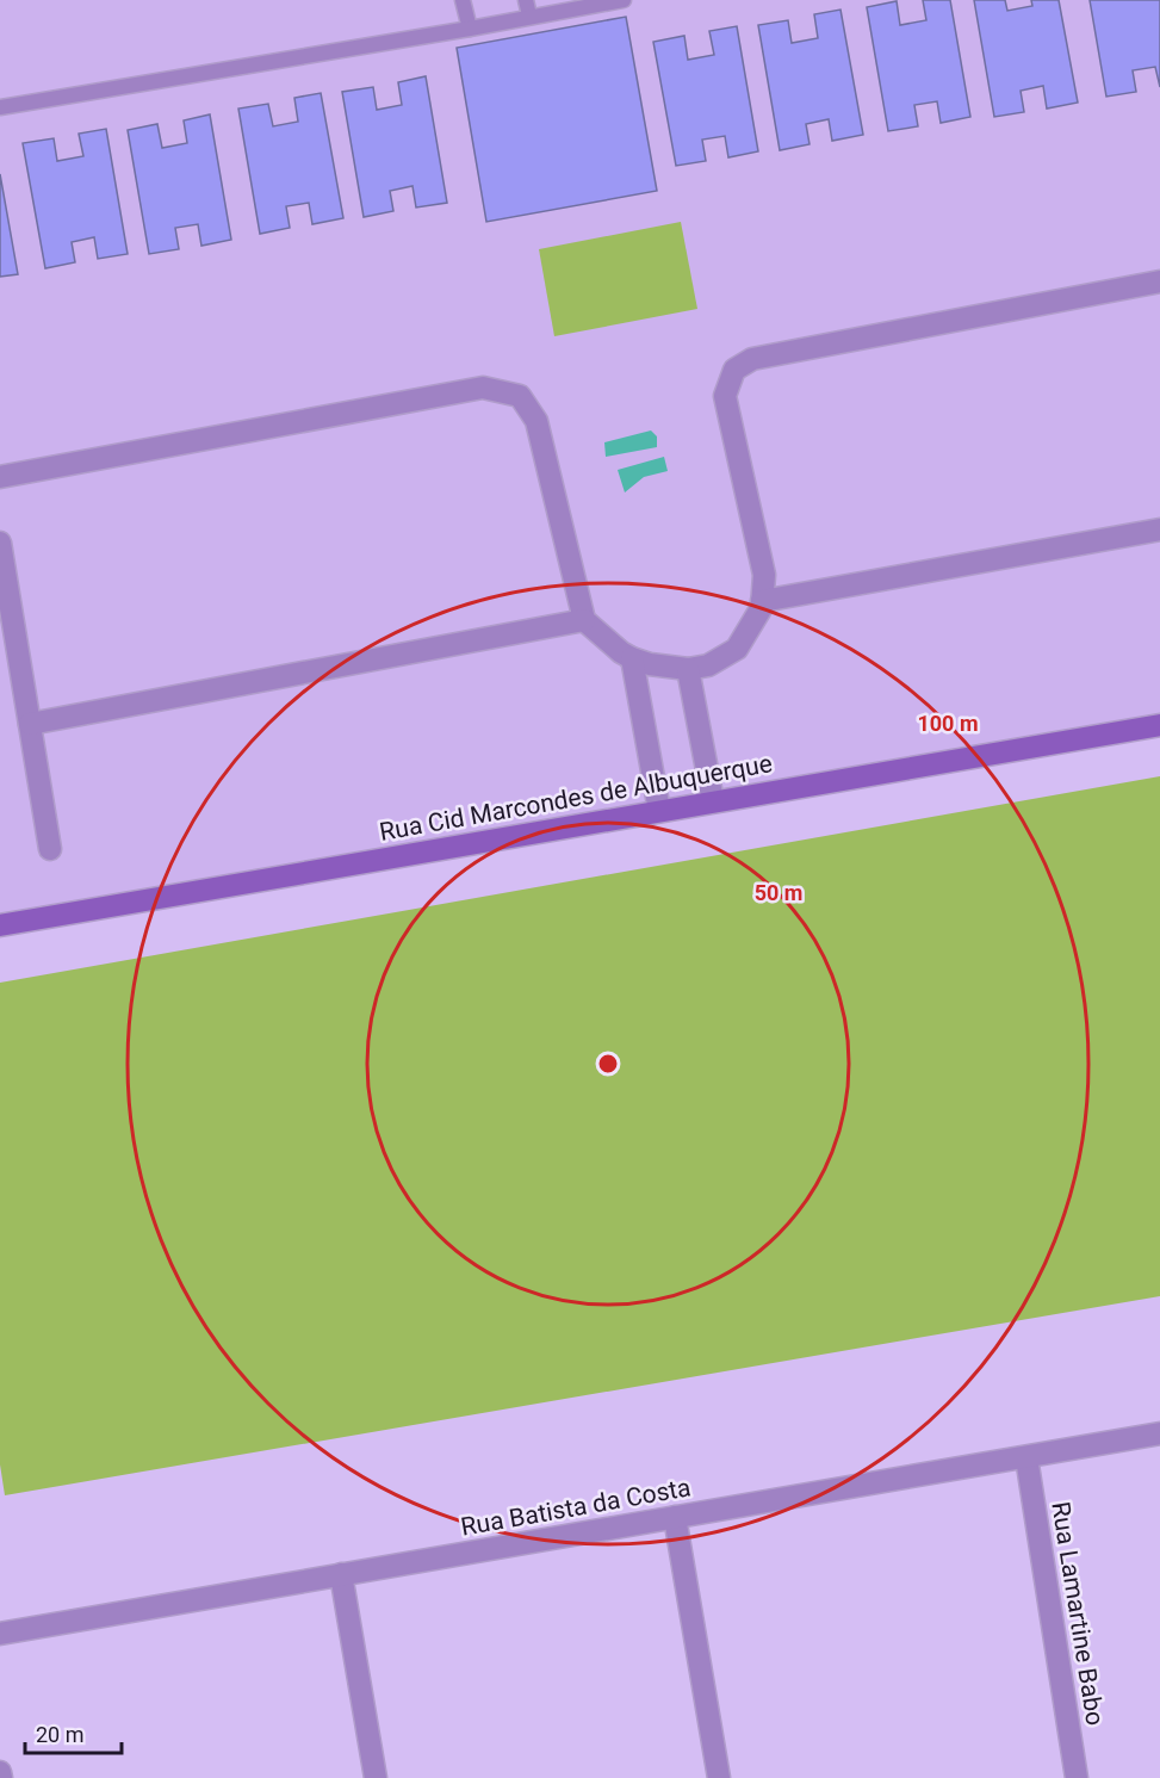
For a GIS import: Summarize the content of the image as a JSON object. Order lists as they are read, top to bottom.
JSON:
{
  "streets": {
    "street": ["Rua Cid Marcondes de Albuquerque", "Rua Batista da Costa", "Rua Lamartine Babo"]
  },
  "crossings": [
    ["Rua Batista da Costa", "Rua Lamartine Babo"]
  ],
  "scale_bar": "20 m",
  "rings": ["100 m", "50 m"]
}
